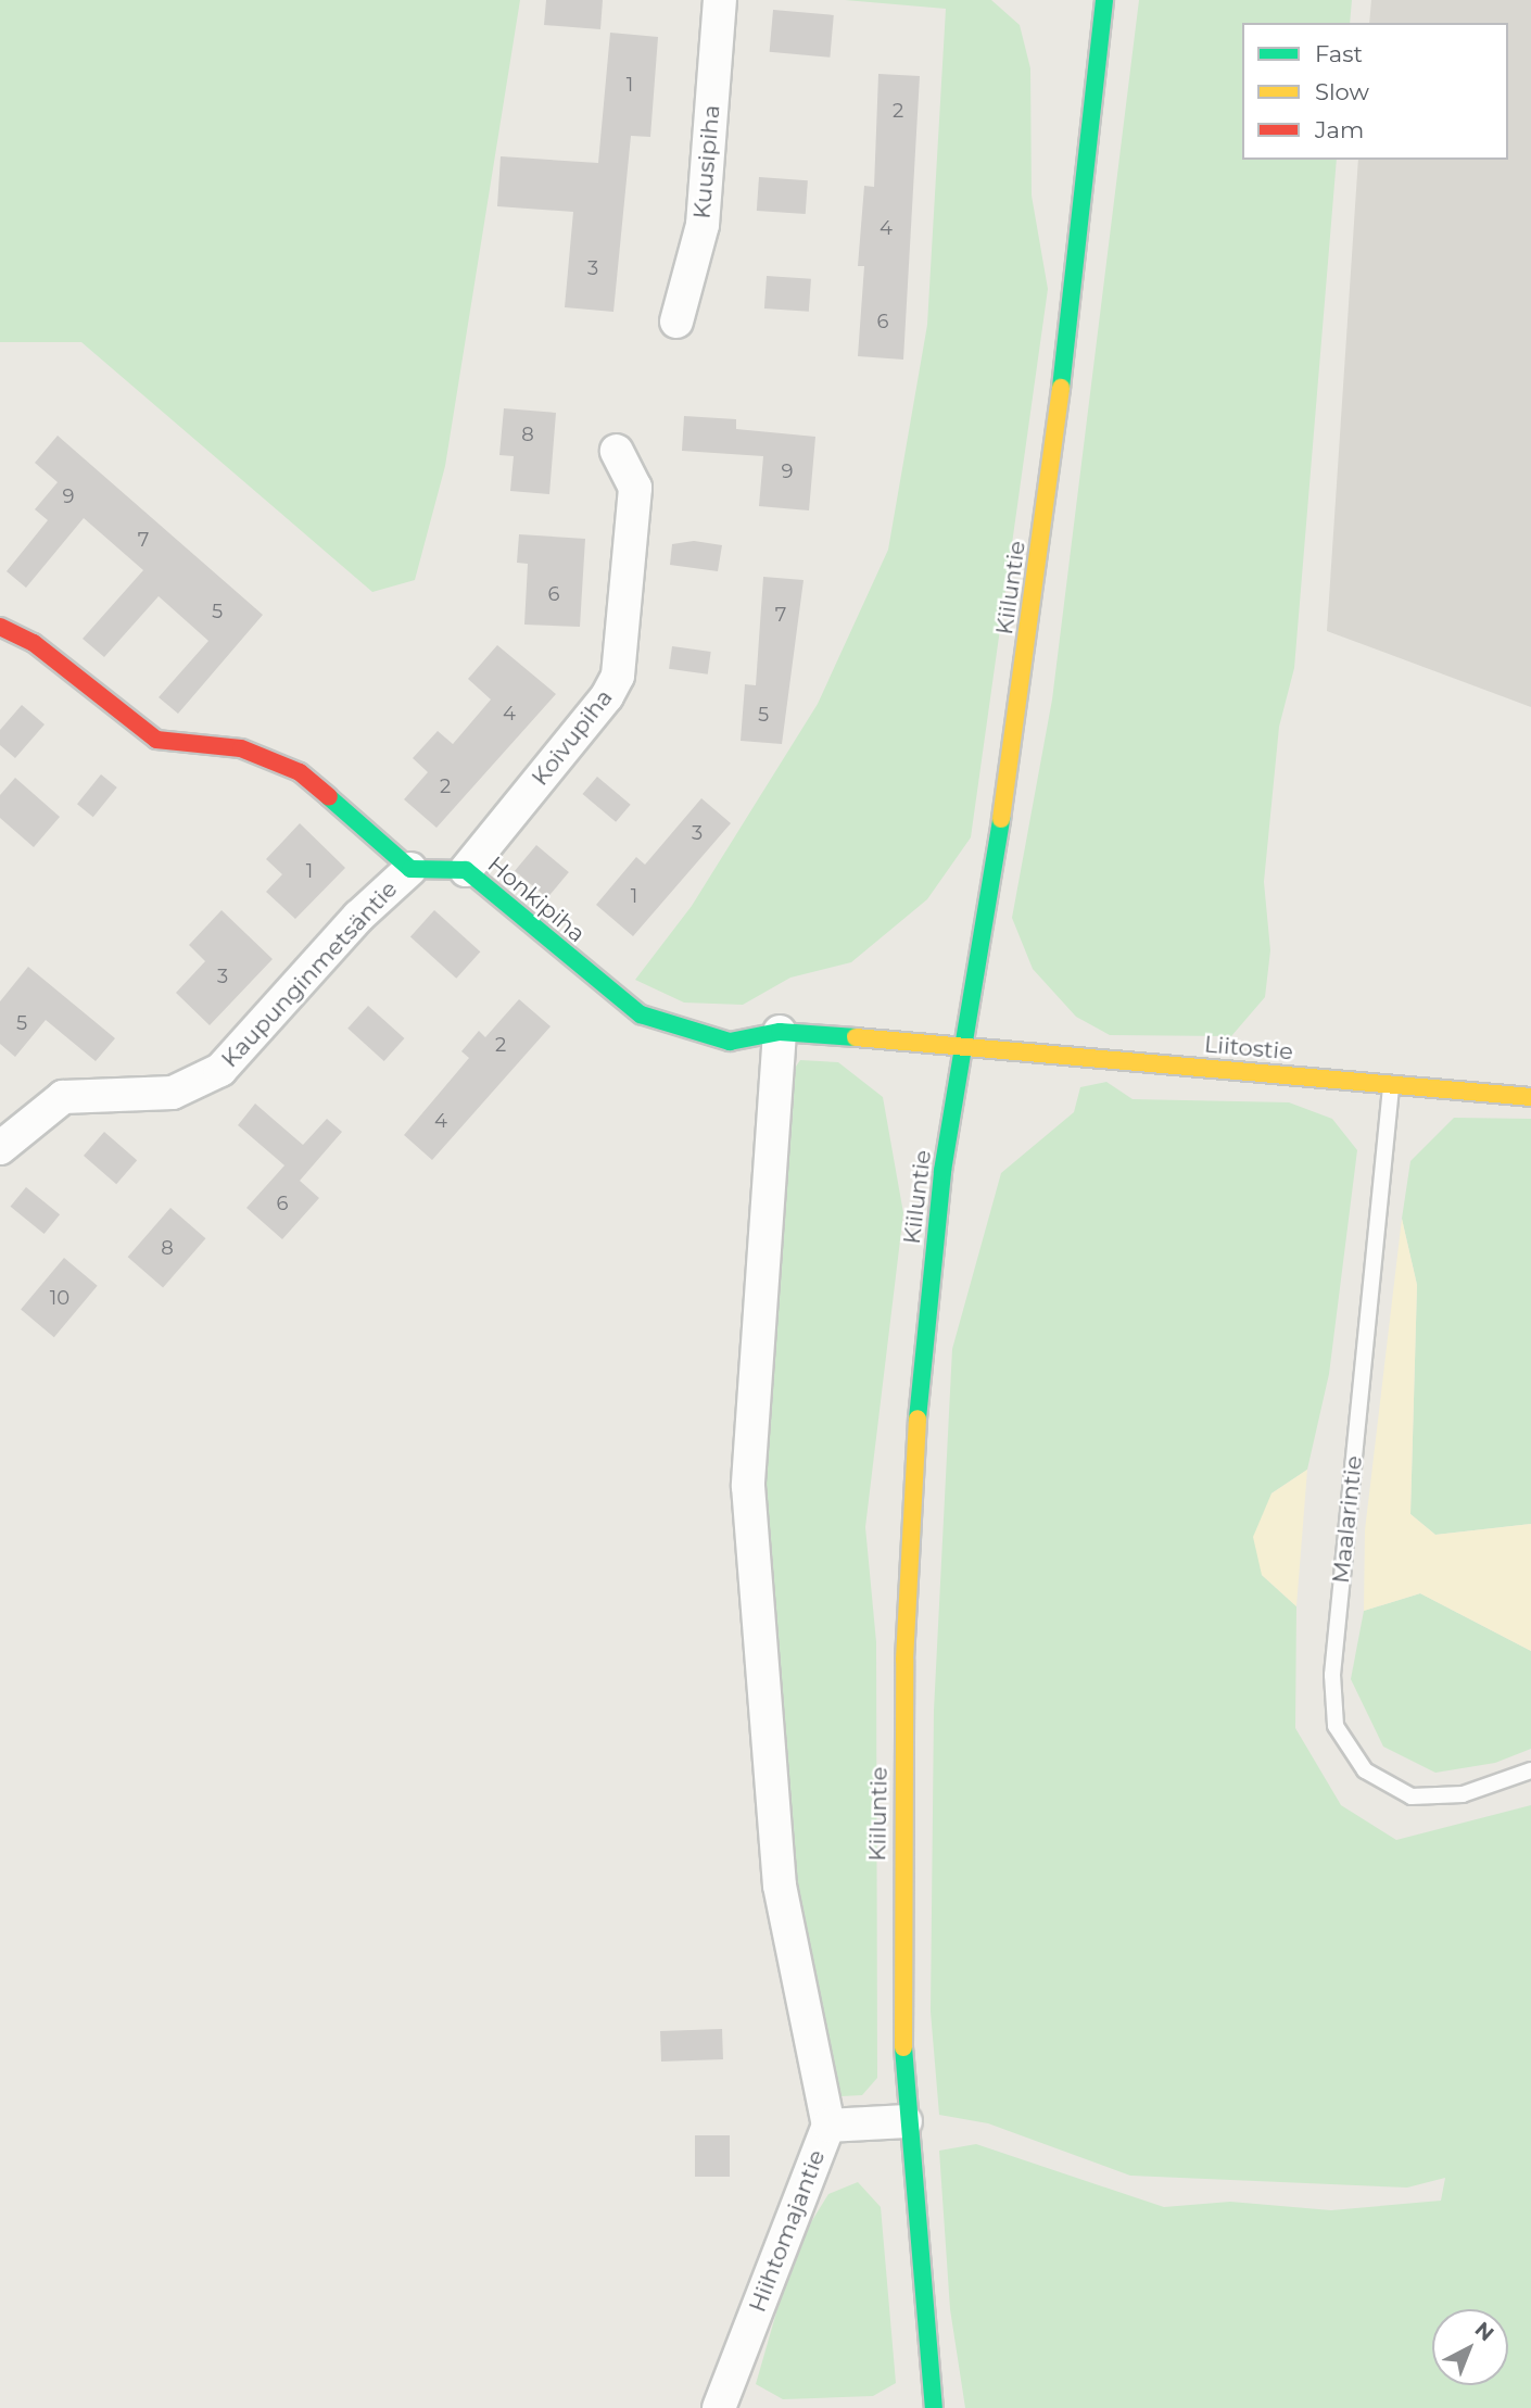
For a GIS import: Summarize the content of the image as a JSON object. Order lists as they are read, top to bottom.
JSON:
{
  "streets": {
    "street": [
      "Kuusipiha",
      "Kiiluntie",
      "Koivupiha",
      "Honkipiha",
      "Kaupunginmetsäntie",
      "Liitostie",
      "Hiihtomajantie"
    ],
    "lane": ["Maalarintie"]
  },
  "crossings": [
    ["Kiiluntie", "Honkipiha"],
    ["Kiiluntie", "Liitostie"],
    ["Kiiluntie", "Hiihtomajantie"],
    ["Koivupiha", "Honkipiha"],
    ["Honkipiha", "Kaupunginmetsäntie"],
    ["Honkipiha", "Liitostie"],
    ["Liitostie", "Maalarintie"]
  ],
  "house_numbers": [
    "1",
    "2",
    "4",
    "3",
    "6",
    "8",
    "9",
    "9",
    "7",
    "6",
    "5",
    "7",
    "4",
    "5",
    "2",
    "3",
    "1",
    "1",
    "3",
    "5",
    "2",
    "4",
    "6",
    "8",
    "10"
  ],
  "legend": ["Fast", "Slow", "Jam"],
  "north": "top right"
}
